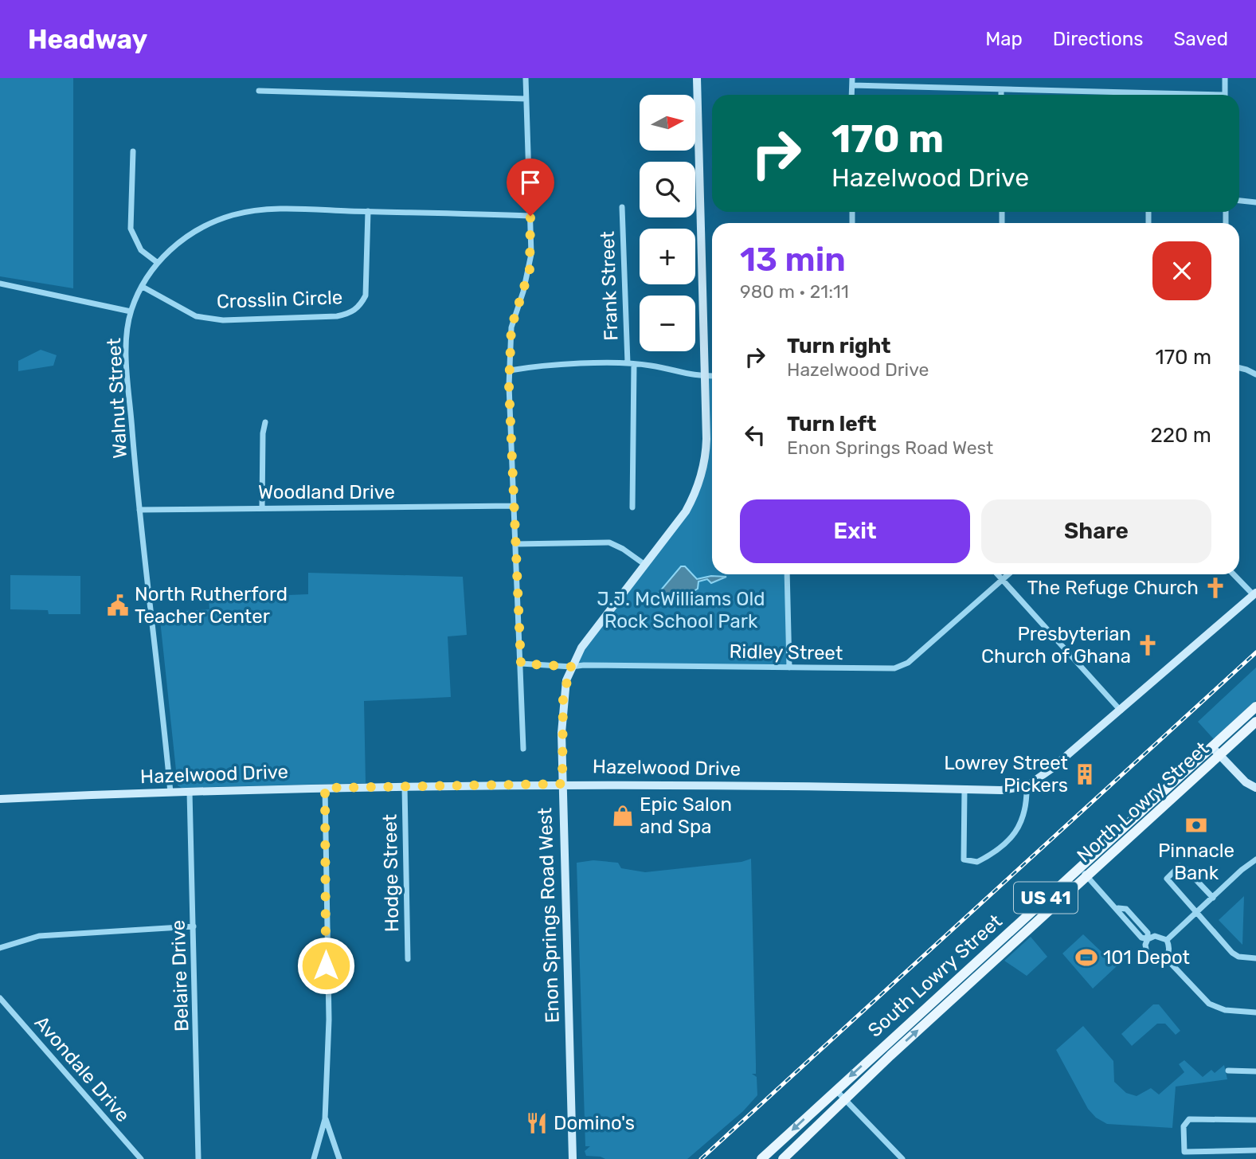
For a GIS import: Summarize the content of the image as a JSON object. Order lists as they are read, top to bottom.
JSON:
{
  "streets": {
    "main road": ["North Lowry Street", "US 41", "South Lowry Street"],
    "street": [
      "Frank Street",
      "Crosslin Circle",
      "Walnut Street",
      "Woodland Drive",
      "Ridley Street",
      "Hazelwood Drive",
      "Hodge Street",
      "Enon Springs Road West",
      "Belaire Drive",
      "Avondale Drive"
    ]
  },
  "crossings": [
    ["Crosslin Circle", "Walnut Street"],
    ["Walnut Street", "Woodland Drive"],
    ["Walnut Street", "Hazelwood Drive"],
    ["Ridley Street", "Enon Springs Road West"],
    ["Hazelwood Drive", "Hodge Street"],
    ["Hazelwood Drive", "Enon Springs Road West"],
    ["Hazelwood Drive", "Belaire Drive"]
  ],
  "one_way": ["North Lowry Street", "South Lowry Street"],
  "parks": ["J.J. McWilliams Old Rock School Park"],
  "places": {
    "church": ["The Refuge Church", "Presbyterian Church of Ghana"],
    "public building": ["North Rutherford Teacher Center"],
    "building": ["Lowrey Street Pickers"],
    "shop": ["Epic Salon and Spa"],
    "bank": ["Pinnacle Bank"],
    "sports": ["101 Depot"],
    "restaurant": ["Domino's"]
  },
  "north": "right",
  "page": {
    "header": "Headway",
    "nav": ["Map", "Directions", "Saved"],
    "map_buttons": ["+", "−"],
    "turn": ["170 m", "Hazelwood Drive"],
    "heading": ["13 min", "980 m · 21:11"],
    "list": [
      {
        "name": "Turn right",
        "note": "Hazelwood Drive",
        "value": "170 m"
      },
      {
        "name": "Turn left",
        "note": "Enon Springs Road West",
        "value": "220 m"
      }
    ],
    "buttons": ["Exit", "Share"]
  }
}
